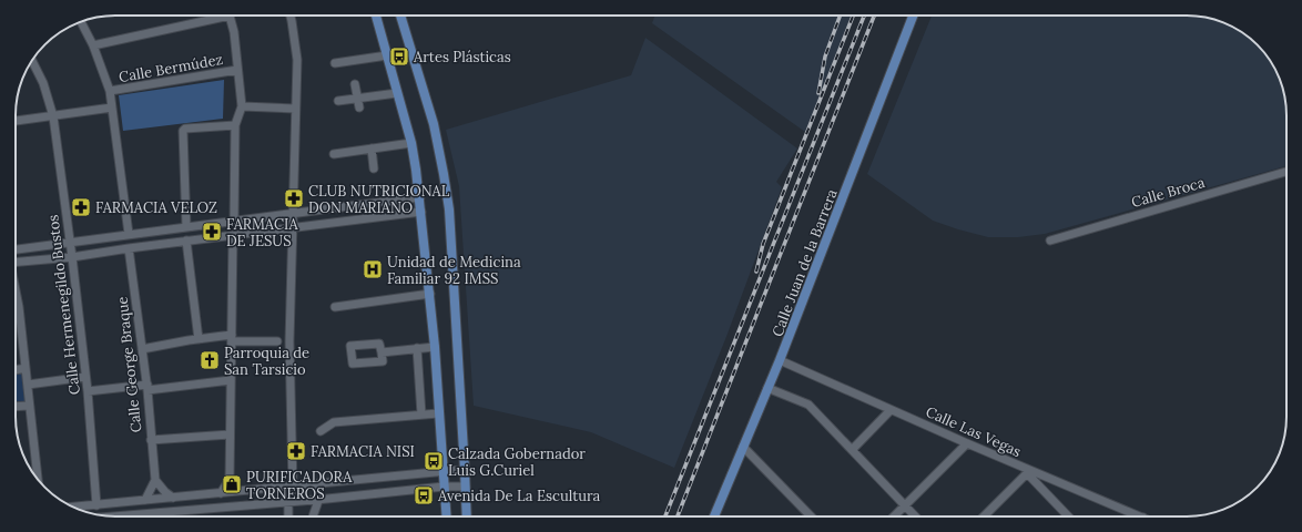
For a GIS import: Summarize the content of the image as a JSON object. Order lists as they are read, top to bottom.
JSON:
{
  "streets": {
    "main road": ["Calle Juan de la Barrera"],
    "street": [
      "Calle Bermúdez",
      "Calle Broca",
      "Calle Hermenegildo Bustos",
      "Calle George Braque",
      "Calle Las Vegas"
    ]
  },
  "crossings": [
    ["Calle Juan de la Barrera", "Calle Las Vegas"]
  ],
  "places": {
    "bus stop": ["Artes Plásticas", "Calzada Gobernador Luis G.Curiel", "Avenida De La Escultura"],
    "pharmacy": [
      "CLUB NUTRICIONAL DON MARIANO",
      "FARMACIA VELOZ",
      "FARMACIA DE JESUS",
      "FARMACIA NISI"
    ],
    "hospital": ["Unidad de Medicina Familiar 92 IMSS"],
    "church": ["Parroquia de San Tarsicio"],
    "shop": ["PURIFICADORA TORNEROS"]
  }
}
